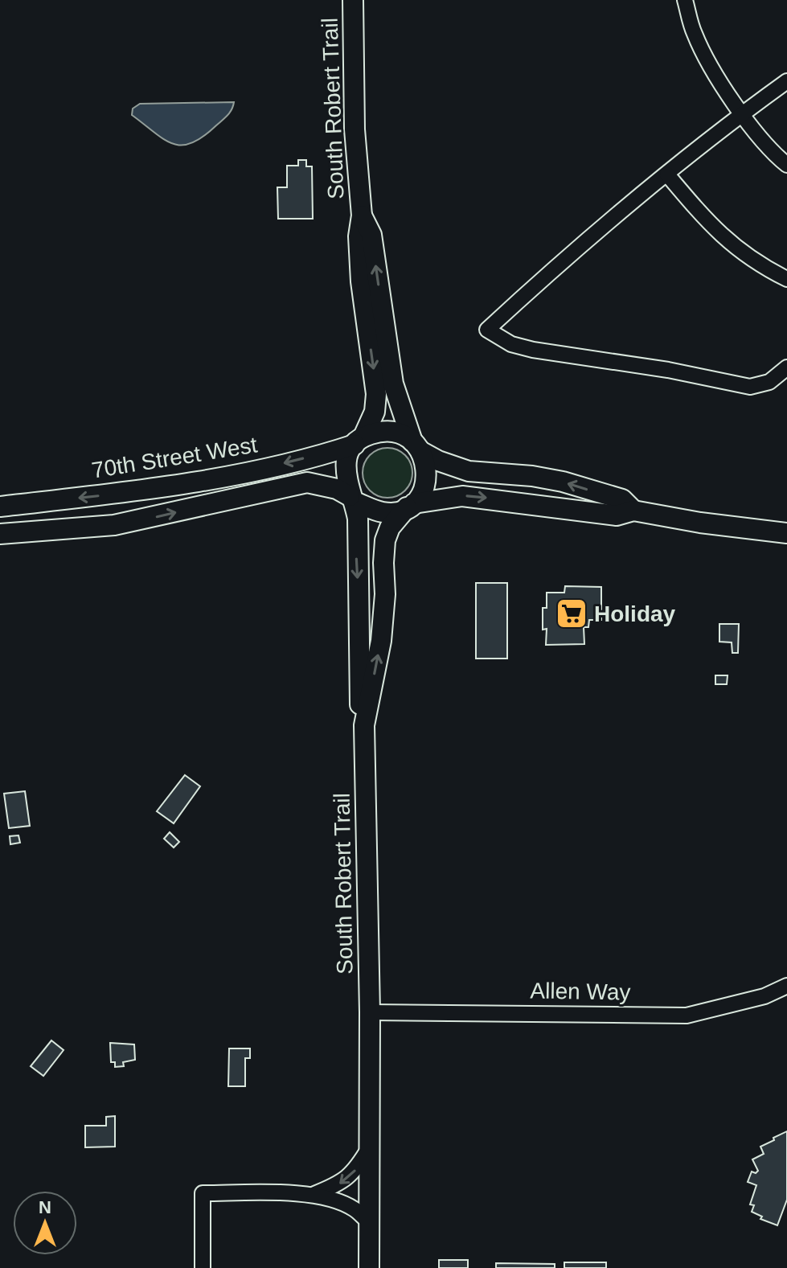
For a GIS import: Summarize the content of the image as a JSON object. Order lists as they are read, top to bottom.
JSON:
{
  "streets": {
    "main road": ["South Robert Trail", "70th Street West"],
    "street": ["Allen Way"]
  },
  "crossings": [
    ["South Robert Trail", "70th Street West"],
    ["South Robert Trail", "Allen Way"]
  ],
  "places": {
    "supermarket": ["Holiday"]
  },
  "north": "top"
}
